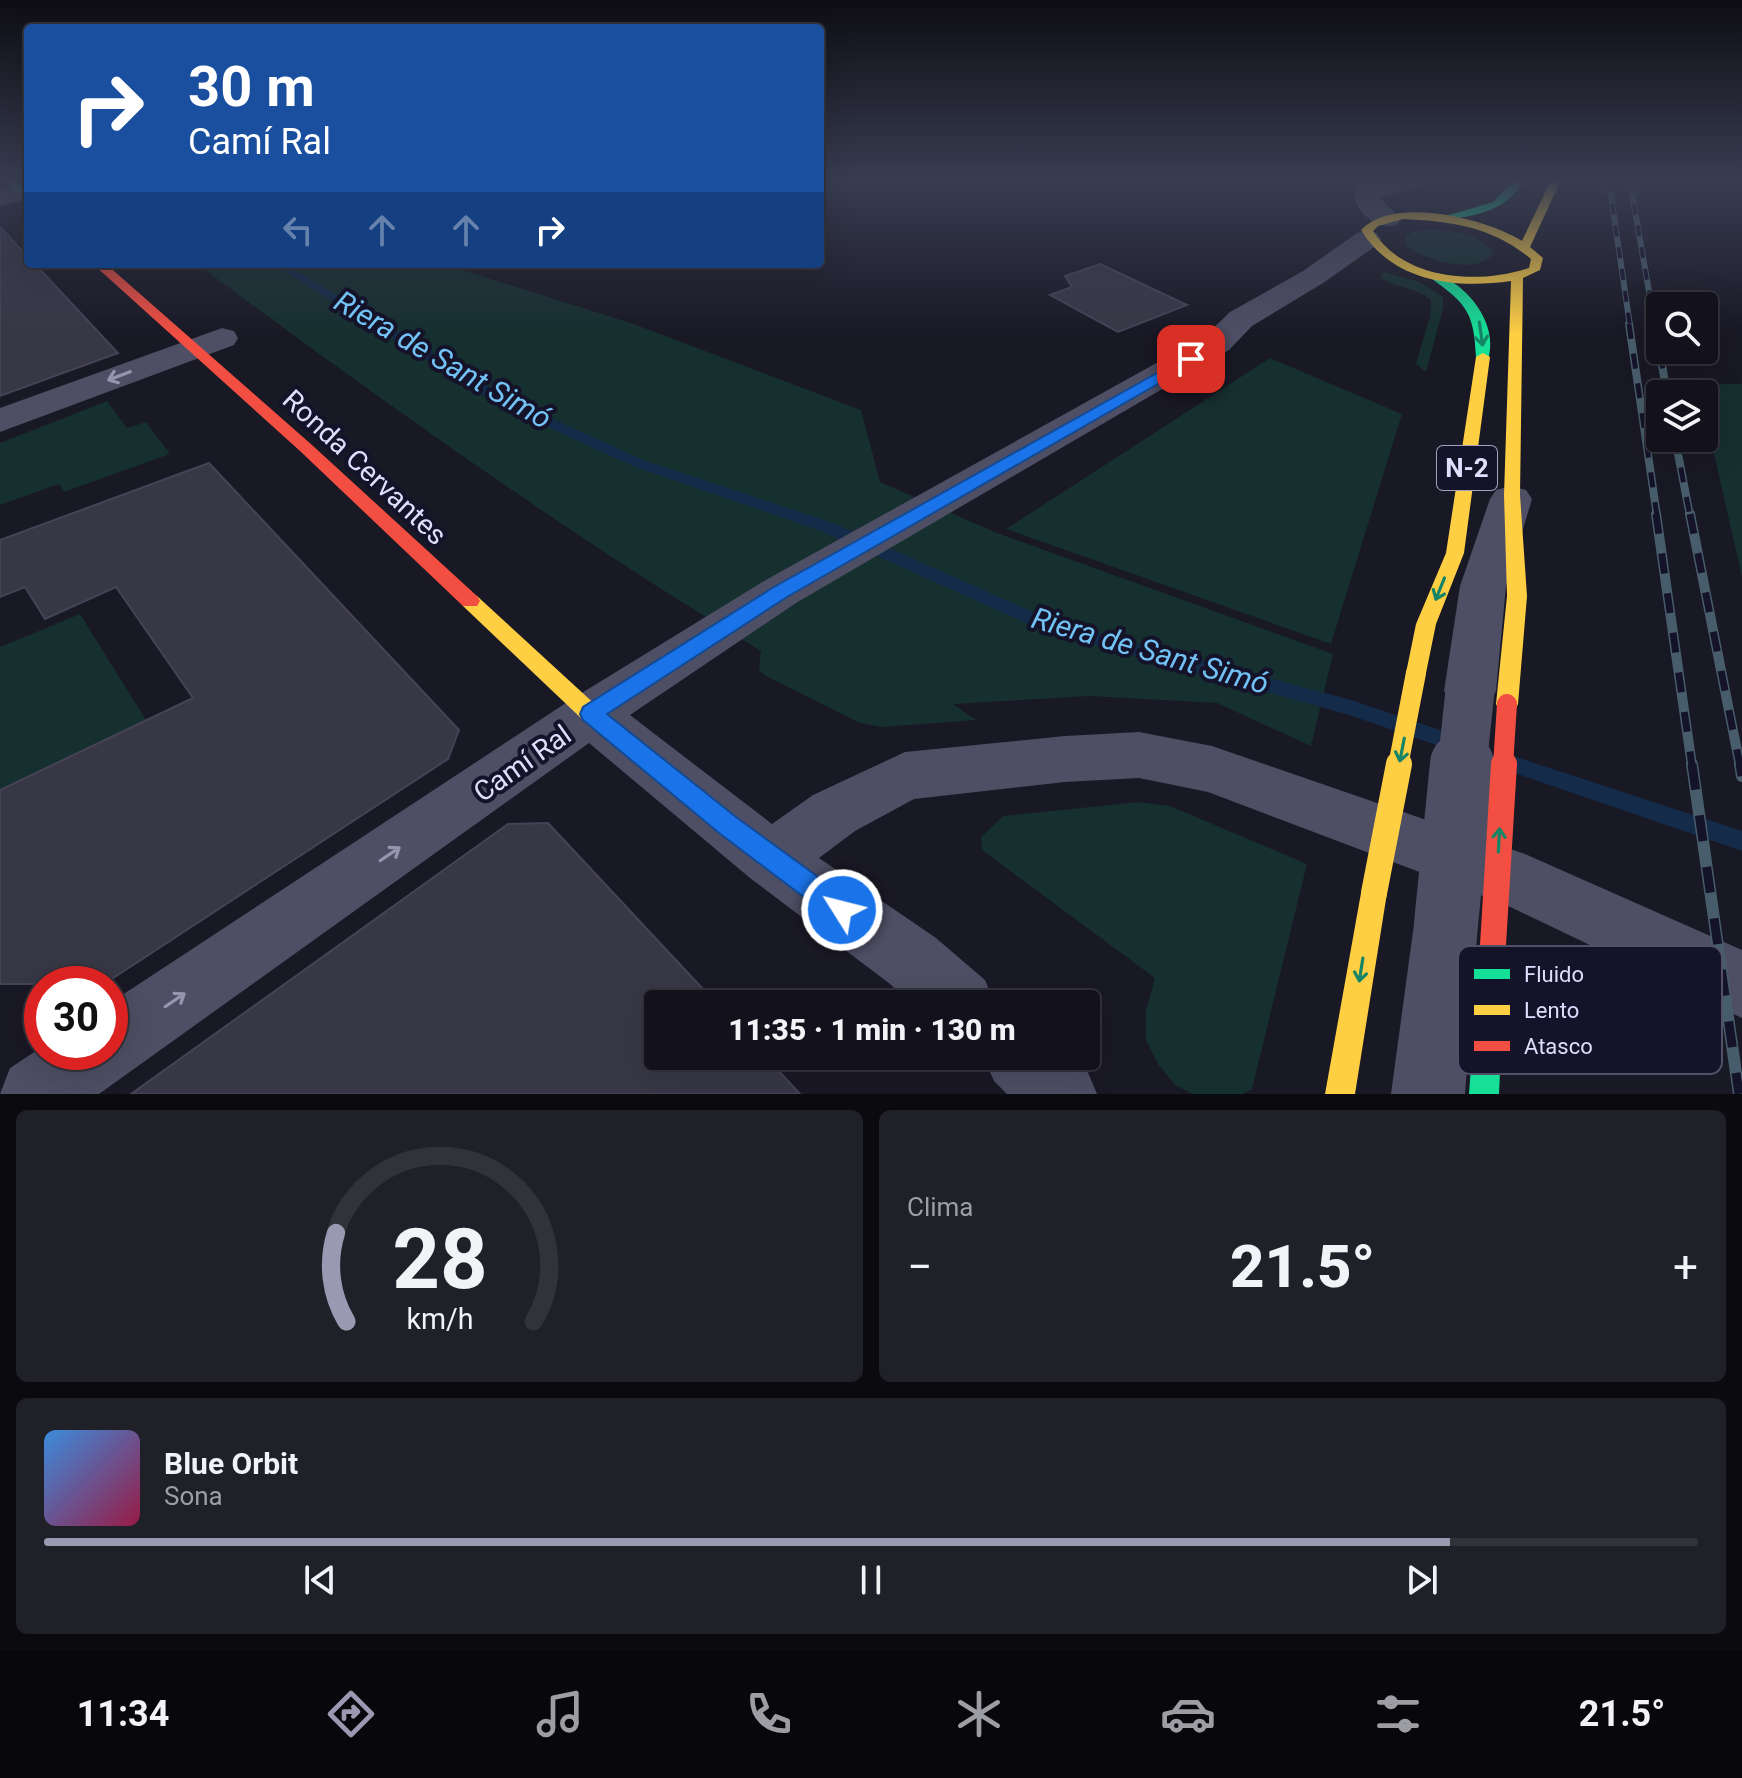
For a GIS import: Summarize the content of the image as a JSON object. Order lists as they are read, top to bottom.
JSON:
{
  "streets": {
    "main road": ["Ronda Cervantes", "N-2"],
    "street": ["Camí Ral"]
  },
  "crossings": [
    ["Ronda Cervantes", "Camí Ral"],
    ["N-2", "Camí Ral"]
  ],
  "one_way": ["Camí Ral"],
  "water": ["Riera de Sant Simó"],
  "legend": ["Fluido", "Lento", "Atasco"],
  "page": {
    "turn": ["30 m", "Camí Ral"],
    "limit": "30",
    "trip": "11:35 · 1 min · 130 m",
    "tile": "Clima",
    "heat": ["−", "21.5°", "+"],
    "song": ["Blue Orbit", "Sona"],
    "tabs": ["11:34", "21.5°"],
    "gauge": ["28", "km/h"]
  }
}
